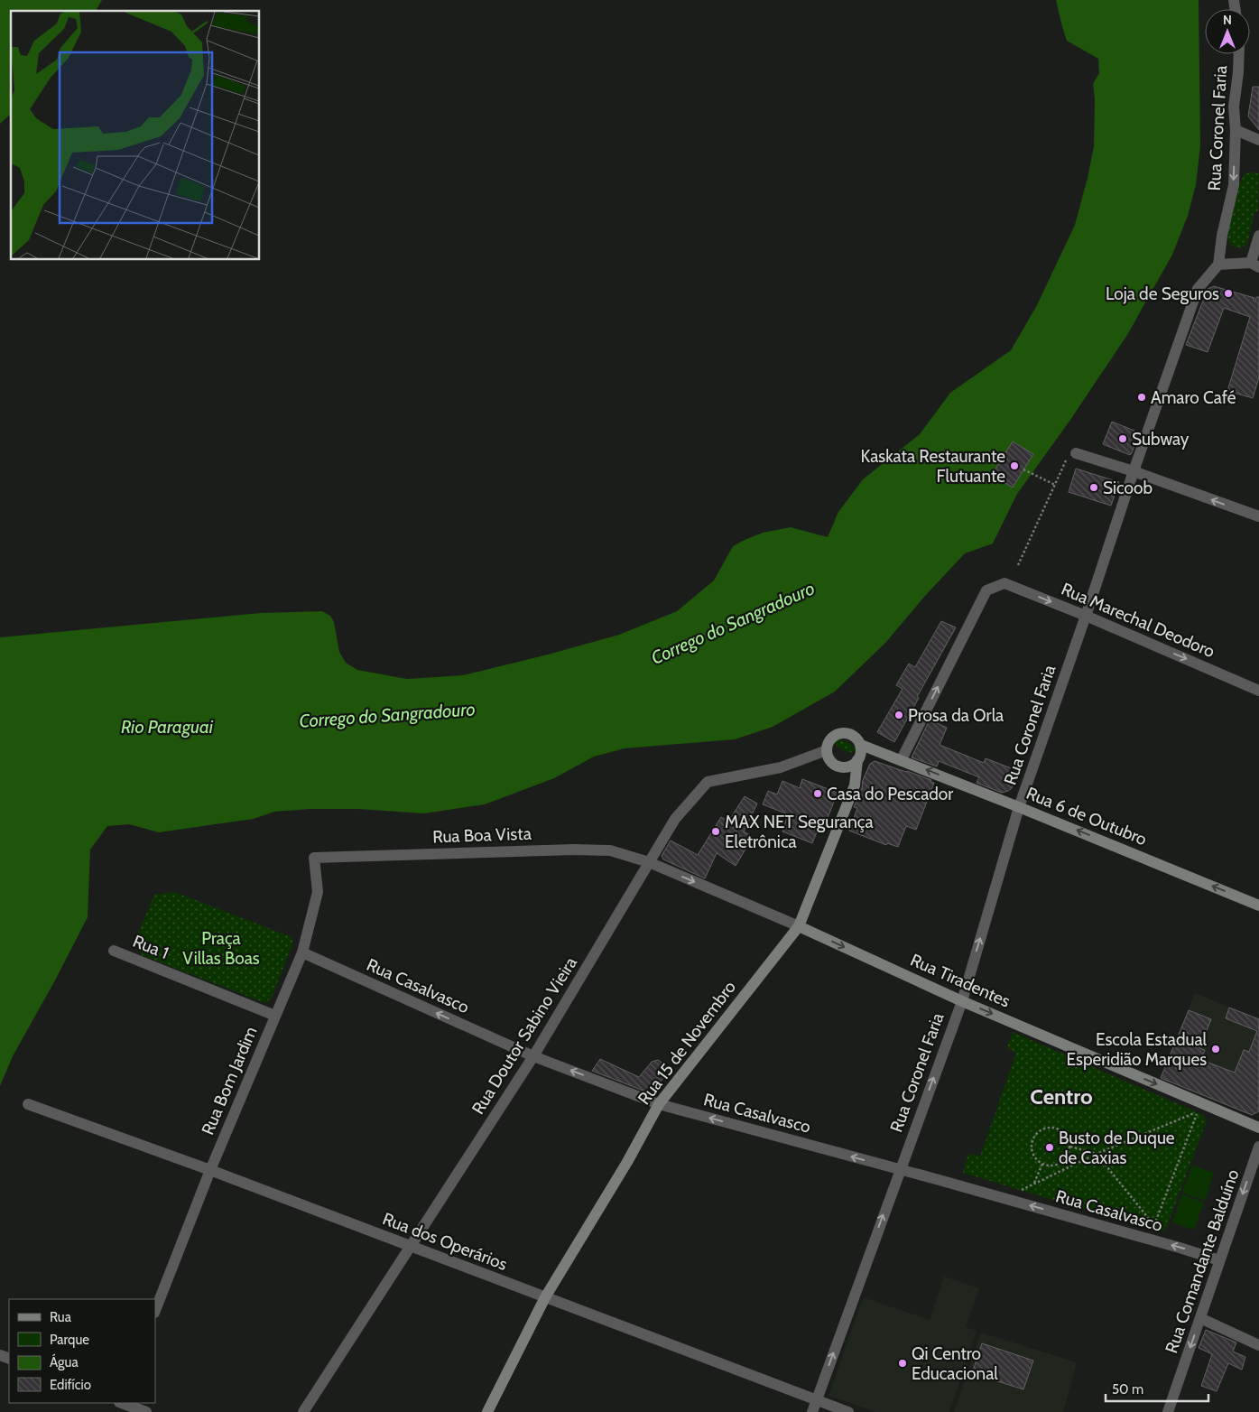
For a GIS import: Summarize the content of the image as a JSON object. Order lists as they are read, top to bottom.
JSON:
{
  "streets": {
    "street": [
      "Rua Coronel Faria",
      "Rua Marechal Deodoro",
      "Rua 6 de Outubro",
      "Rua Boa Vista",
      "Rua 1",
      "Rua Tiradentes",
      "Rua Casalvasco",
      "Rua Doutor Sabino Vieira",
      "Rua 15 de Novembro",
      "Rua Bom Jardim",
      "Rua dos Operários",
      "Rua Comandante Balduíno"
    ]
  },
  "crossings": [
    ["Rua Coronel Faria", "Rua Marechal Deodoro"],
    ["Rua Coronel Faria", "Rua 6 de Outubro"],
    ["Rua Coronel Faria", "Rua Tiradentes"],
    ["Rua Coronel Faria", "Rua Casalvasco"],
    ["Rua Coronel Faria", "Rua dos Operários"],
    ["Rua Marechal Deodoro", "Rua 6 de Outubro"],
    ["Rua 6 de Outubro", "Rua Doutor Sabino Vieira"],
    ["Rua 6 de Outubro", "Rua 15 de Novembro"],
    ["Rua Boa Vista", "Rua Tiradentes"],
    ["Rua Boa Vista", "Rua Doutor Sabino Vieira"],
    ["Rua Boa Vista", "Rua Bom Jardim"],
    ["Rua 1", "Rua Bom Jardim"],
    ["Rua Tiradentes", "Rua Doutor Sabino Vieira"],
    ["Rua Tiradentes", "Rua 15 de Novembro"],
    ["Rua Casalvasco", "Rua Doutor Sabino Vieira"],
    ["Rua Casalvasco", "Rua 15 de Novembro"],
    ["Rua Casalvasco", "Rua Bom Jardim"],
    ["Rua Casalvasco", "Rua Comandante Balduíno"],
    ["Rua Doutor Sabino Vieira", "Rua 15 de Novembro"],
    ["Rua Doutor Sabino Vieira", "Rua dos Operários"],
    ["Rua 15 de Novembro", "Rua dos Operários"],
    ["Rua Bom Jardim", "Rua dos Operários"]
  ],
  "one_way": [
    "Rua 6 de Outubro",
    "Rua Tiradentes",
    "Rua Casalvasco",
    "Rua Comandante Balduíno"
  ],
  "districts": ["Centro"],
  "water": ["Corrego do Sangradouro", "Rio Paraguai"],
  "parks": ["Praça Villas Boas"],
  "places": [
    "Loja de Seguros",
    "Amaro Café",
    "Subway",
    "Kaskata Restaurante Flutuante",
    "Sicoob",
    "Prosa da Orla",
    "Casa do Pescador",
    "MAX NET Segurança Eletrônica",
    "Escola Estadual Esperidião Marques",
    "Busto de Duque de Caxias",
    "Qi Centro Educacional"
  ],
  "legend": [
    "Rua",
    "Parque",
    "Água",
    "Edifício"
  ],
  "scale_bar": "50 m",
  "north": "top"
}
